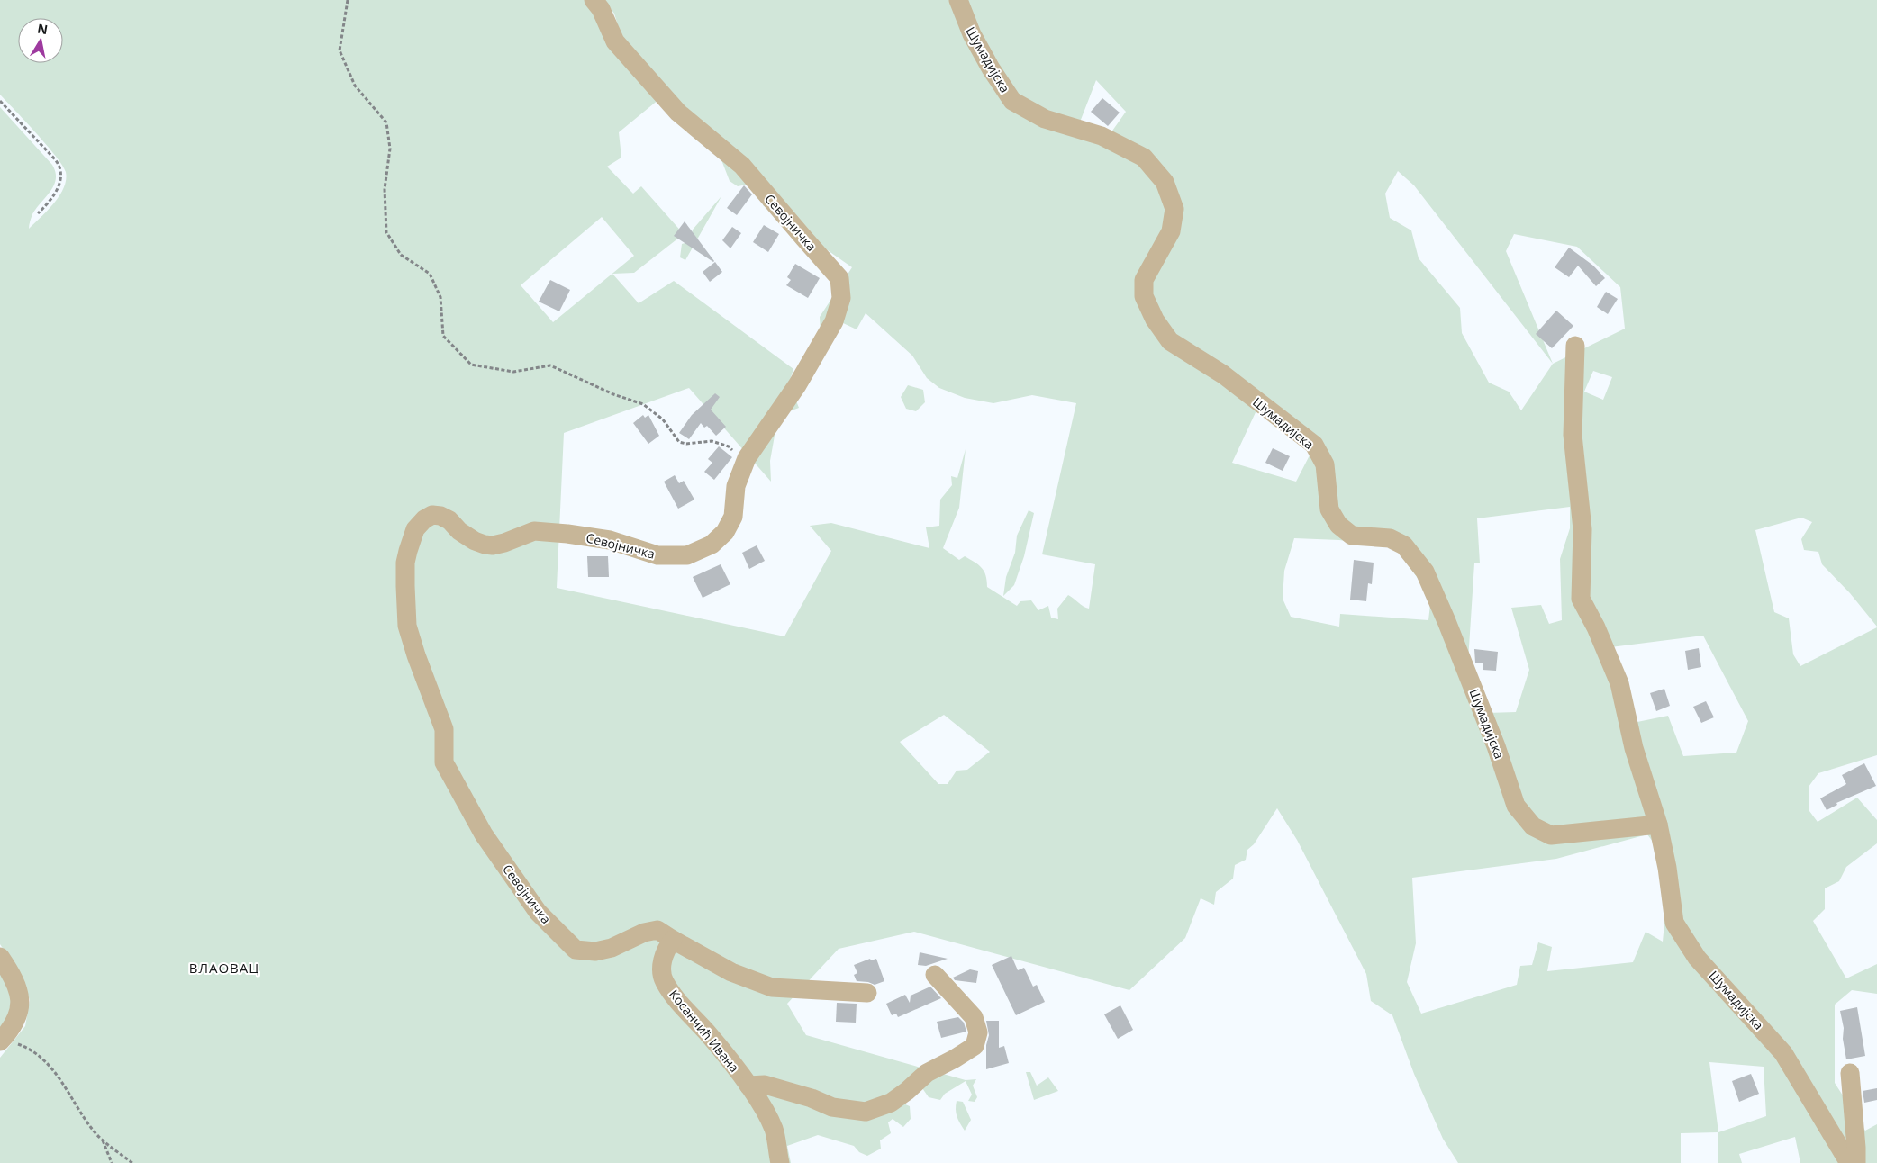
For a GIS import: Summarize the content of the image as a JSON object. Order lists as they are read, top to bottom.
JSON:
{
  "streets": {
    "street": ["Шумадијска", "Севојничка", "Косанчић Ивана"]
  },
  "crossings": [
    ["Севојничка", "Косанчић Ивана"]
  ],
  "districts": ["ВЛАОВАЦ"],
  "north": "top"
}
